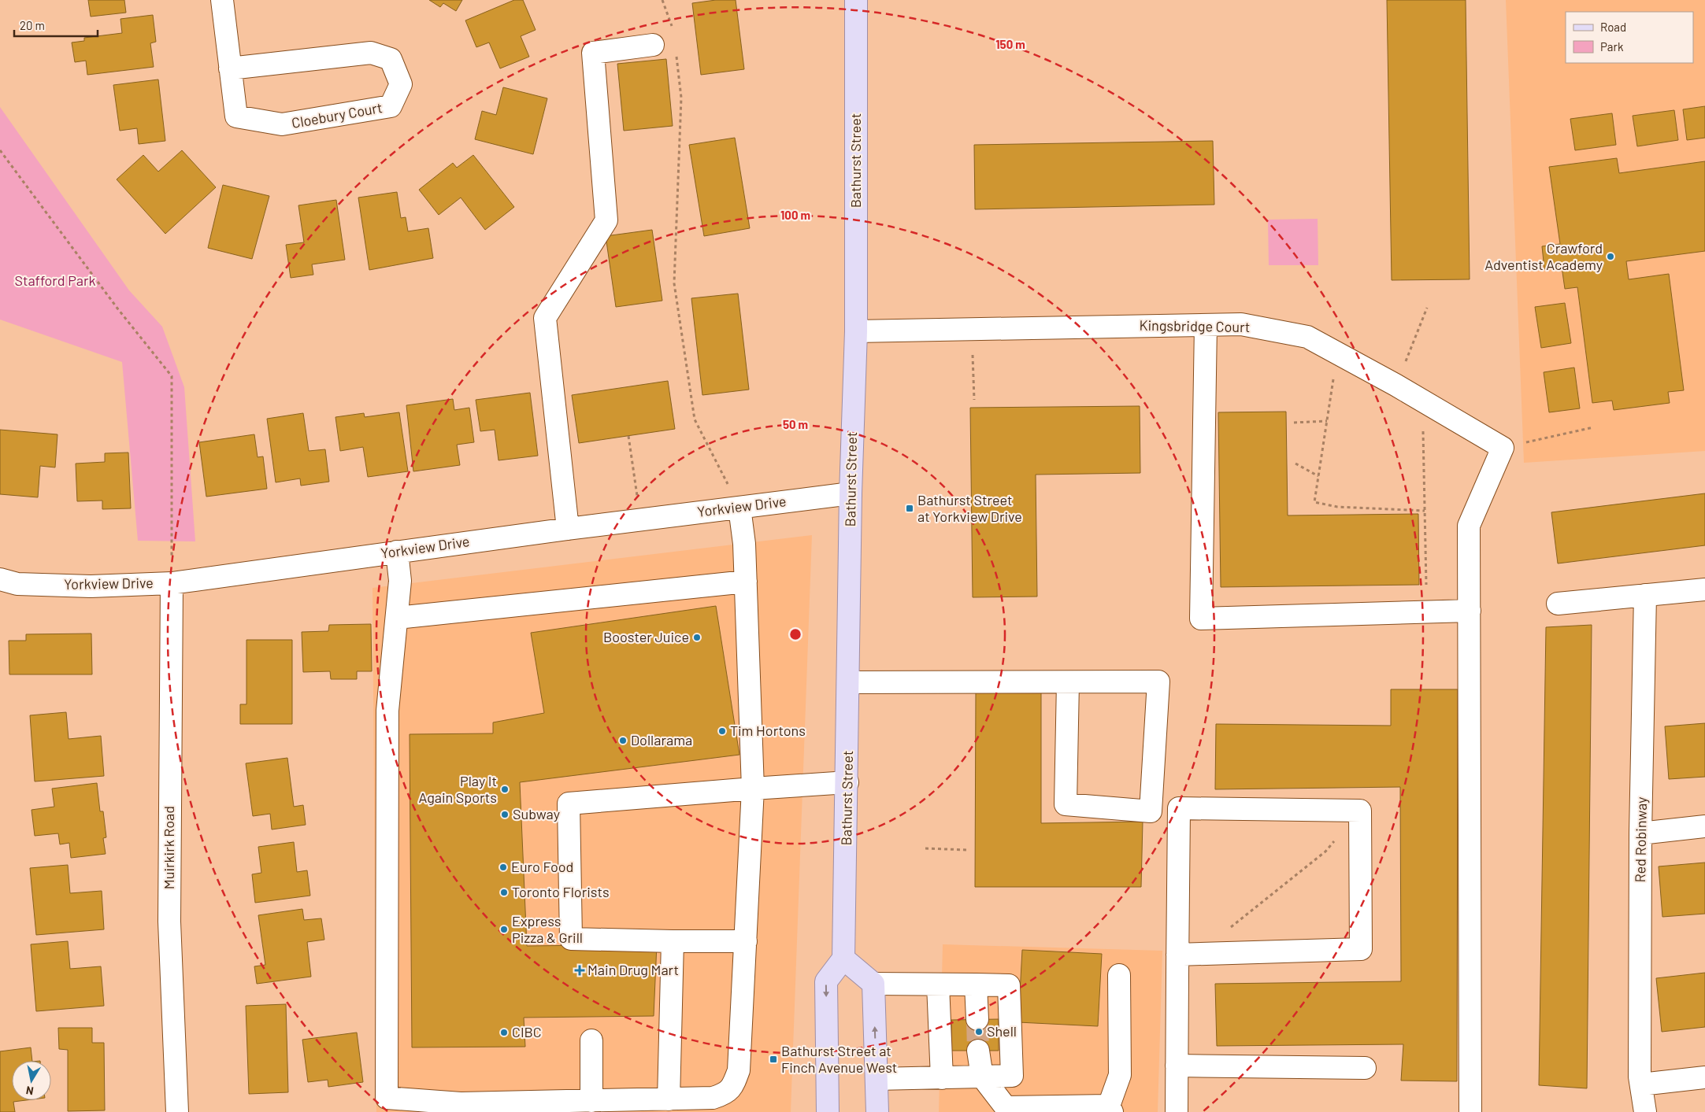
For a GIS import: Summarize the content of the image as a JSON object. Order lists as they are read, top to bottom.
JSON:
{
  "streets": {
    "main road": ["Bathurst Street"],
    "street": [
      "Cloebury Court",
      "Kingsbridge Court",
      "Yorkview Drive",
      "Red Robinway",
      "Muirkirk Road"
    ]
  },
  "crossings": [
    ["Bathurst Street", "Kingsbridge Court"],
    ["Bathurst Street", "Yorkview Drive"],
    ["Yorkview Drive", "Muirkirk Road"]
  ],
  "parks": ["Stafford Park"],
  "places": {
    "other": [
      "Crawford Adventist Academy",
      "Booster Juice",
      "Tim Hortons",
      "Dollarama",
      "Play It Again Sports",
      "Subway",
      "Euro Food",
      "Toronto Florists",
      "Express Pizza & Grill",
      "Shell",
      "CIBC"
    ],
    "transit": ["Bathurst Street at Yorkview Drive", "Bathurst Street at Finch Avenue West"],
    "health": ["Main Drug Mart"]
  },
  "legend": ["Road", "Park"],
  "scale_bar": "20 m",
  "north": "bottom",
  "rings": ["150 m", "100 m", "50 m"]
}
